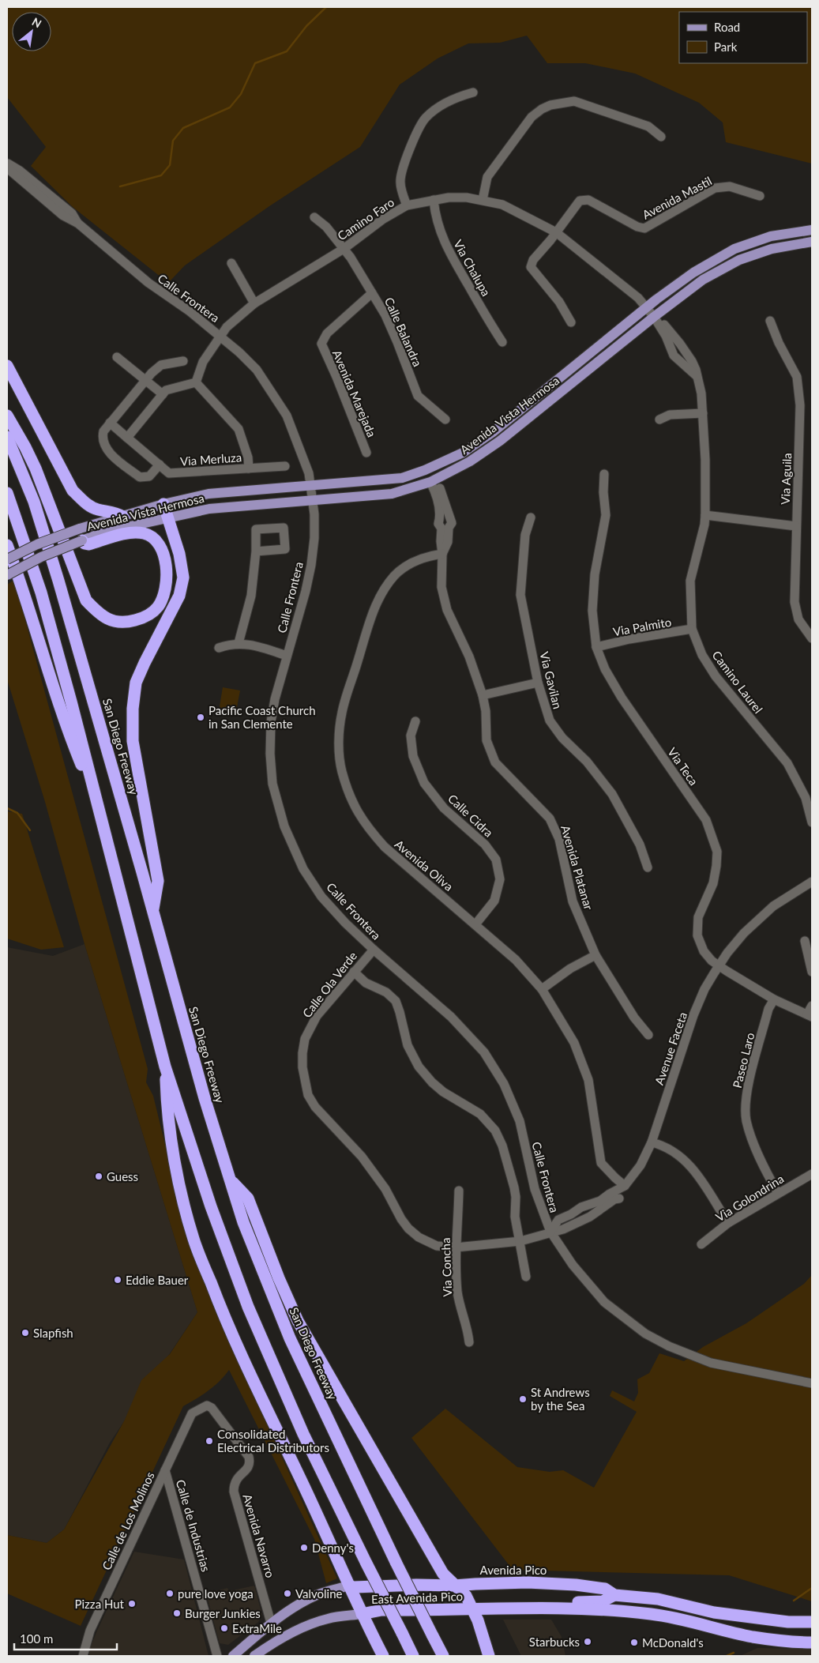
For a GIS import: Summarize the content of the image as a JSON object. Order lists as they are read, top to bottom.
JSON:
{
  "streets": {
    "highway": ["San Diego Freeway", "Avenida Pico", "East Avenida Pico"],
    "main road": ["Avenida Vista Hermosa"],
    "street": [
      "Avenida Mastil",
      "Camino Faro",
      "Via Chalupa",
      "Calle Frontera",
      "Calle Balandra",
      "Avenida Marejada",
      "Via Merluza",
      "Via Aguila",
      "Via Palmito",
      "Via Gavilan",
      "Camino Laurel",
      "Via Teca",
      "Calle Cidra",
      "Avenida Oliva",
      "Avenida Platanar",
      "Calle Ola Verde",
      "Avenue Faceta",
      "Paseo Laro",
      "Via Golondrina",
      "Via Concha",
      "Calle de Los Molinos",
      "Calle de Industrias",
      "Avenida Navarro"
    ]
  },
  "crossings": [
    ["Avenida Mastil", "Camino Faro"],
    ["Camino Faro", "Via Chalupa"],
    ["Camino Faro", "Calle Frontera"],
    ["Camino Faro", "Calle Balandra"],
    ["Camino Faro", "Avenida Vista Hermosa"],
    ["Camino Faro", "Camino Laurel"],
    ["Calle Frontera", "Avenida Vista Hermosa"],
    ["Calle Frontera", "Calle Ola Verde"],
    ["Calle Balandra", "Avenida Marejada"],
    ["Avenida Vista Hermosa", "Camino Laurel"],
    ["Avenida Vista Hermosa", "Avenida Platanar"],
    ["Via Palmito", "Camino Laurel"],
    ["Via Palmito", "Via Teca"],
    ["Via Teca", "Avenue Faceta"],
    ["Via Teca", "Paseo Laro"],
    ["Calle Cidra", "Avenida Oliva"],
    ["Avenida Oliva", "Avenida Platanar"],
    ["Avenida Oliva", "Avenue Faceta"],
    ["Calle Ola Verde", "Via Concha"],
    ["Paseo Laro", "Via Golondrina"],
    ["Calle de Los Molinos", "Calle de Industrias"],
    ["Calle de Los Molinos", "Avenida Navarro"],
    ["Avenida Navarro", "Avenida Pico"]
  ],
  "places": [
    "Pacific Coast Church in San Clemente",
    "Guess",
    "Eddie Bauer",
    "Slapfish",
    "St Andrews by the Sea",
    "Consolidated Electrical Distributors",
    "Denny's",
    "pure love yoga",
    "Valvoline",
    "Pizza Hut",
    "Burger Junkies",
    "ExtraMile",
    "Starbucks",
    "McDonald's"
  ],
  "legend": ["Road", "Park"],
  "scale_bar": "100 m",
  "north": "top right"
}
